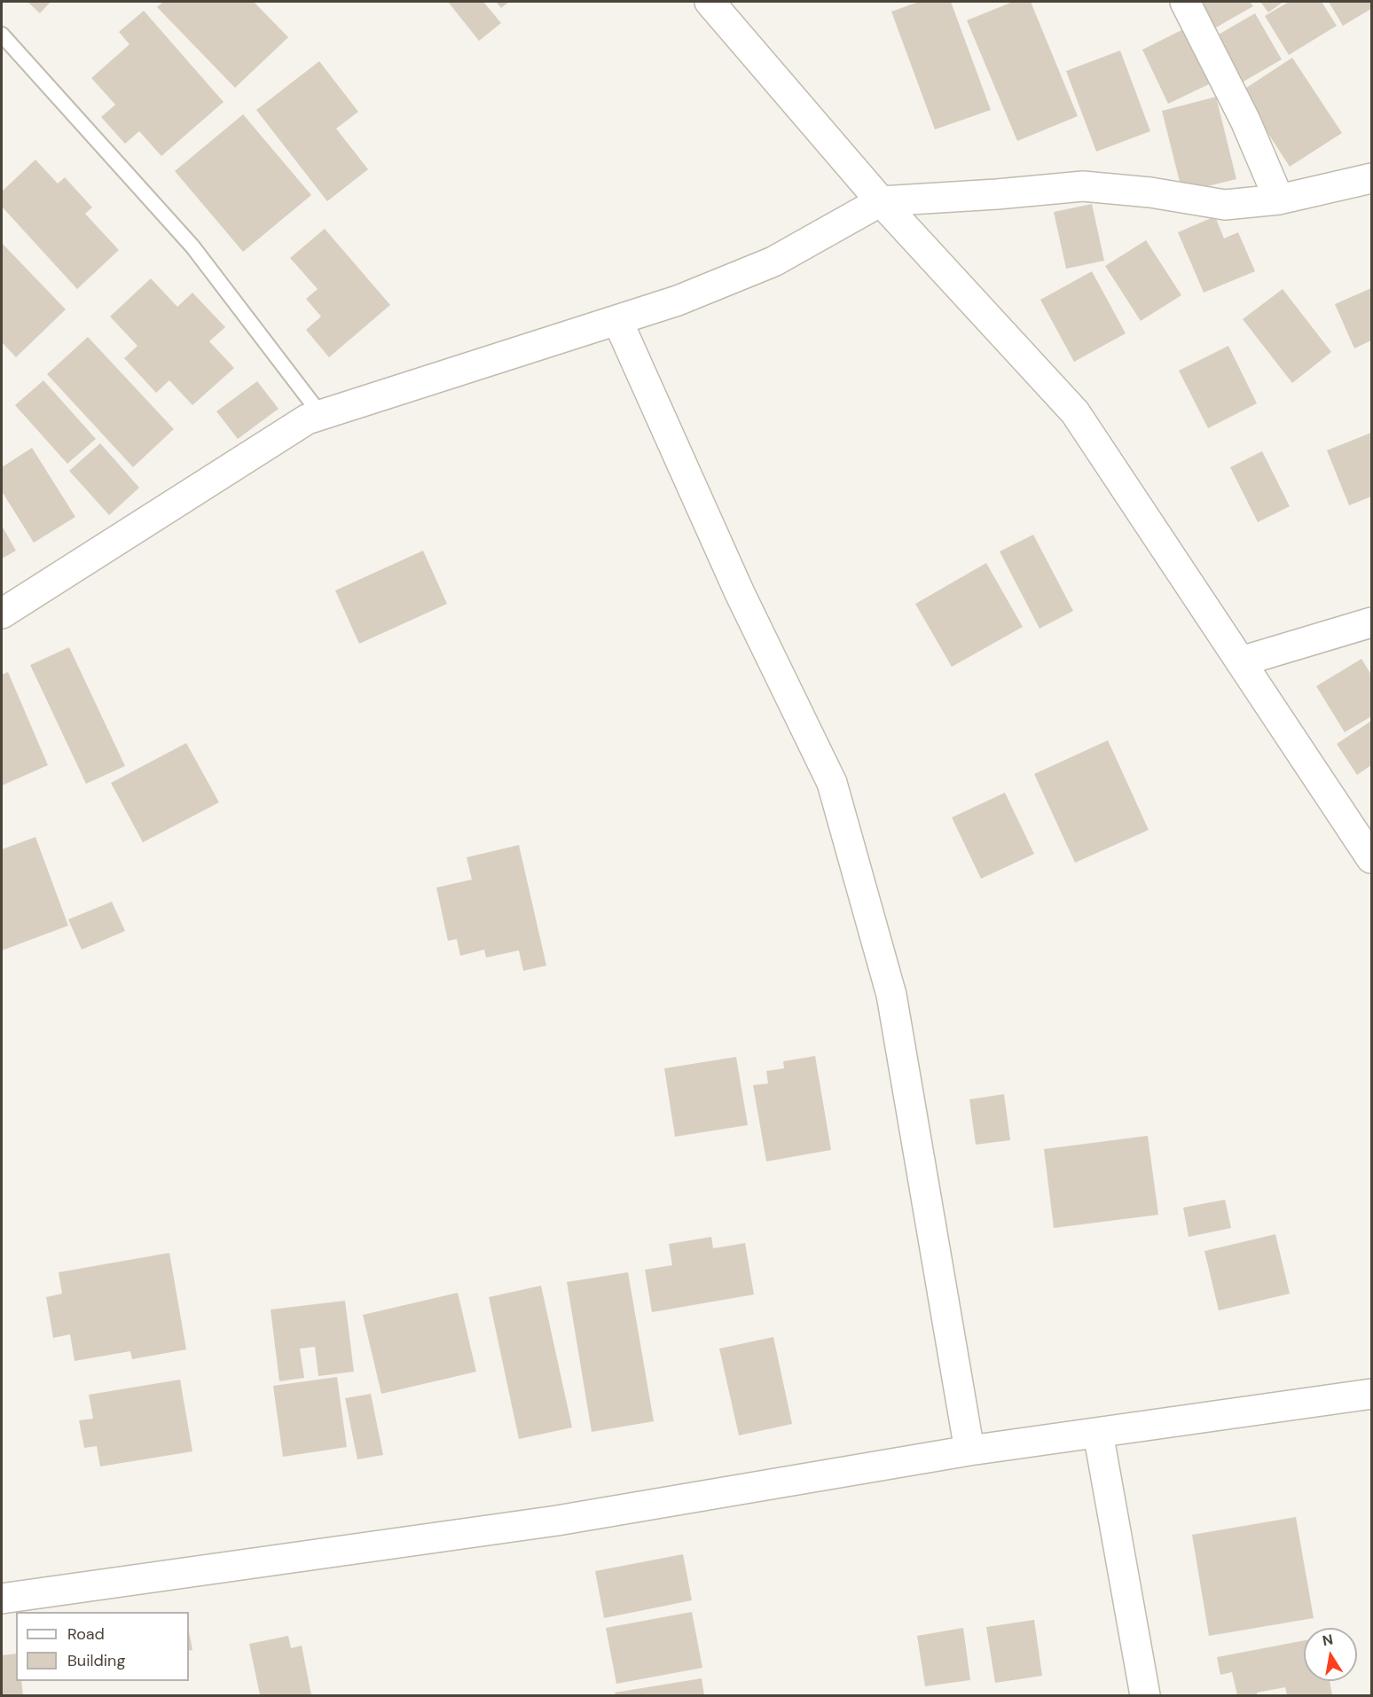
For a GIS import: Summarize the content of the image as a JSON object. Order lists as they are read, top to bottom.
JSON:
{
  "legend": ["Road", "Building"],
  "north": "top"
}
